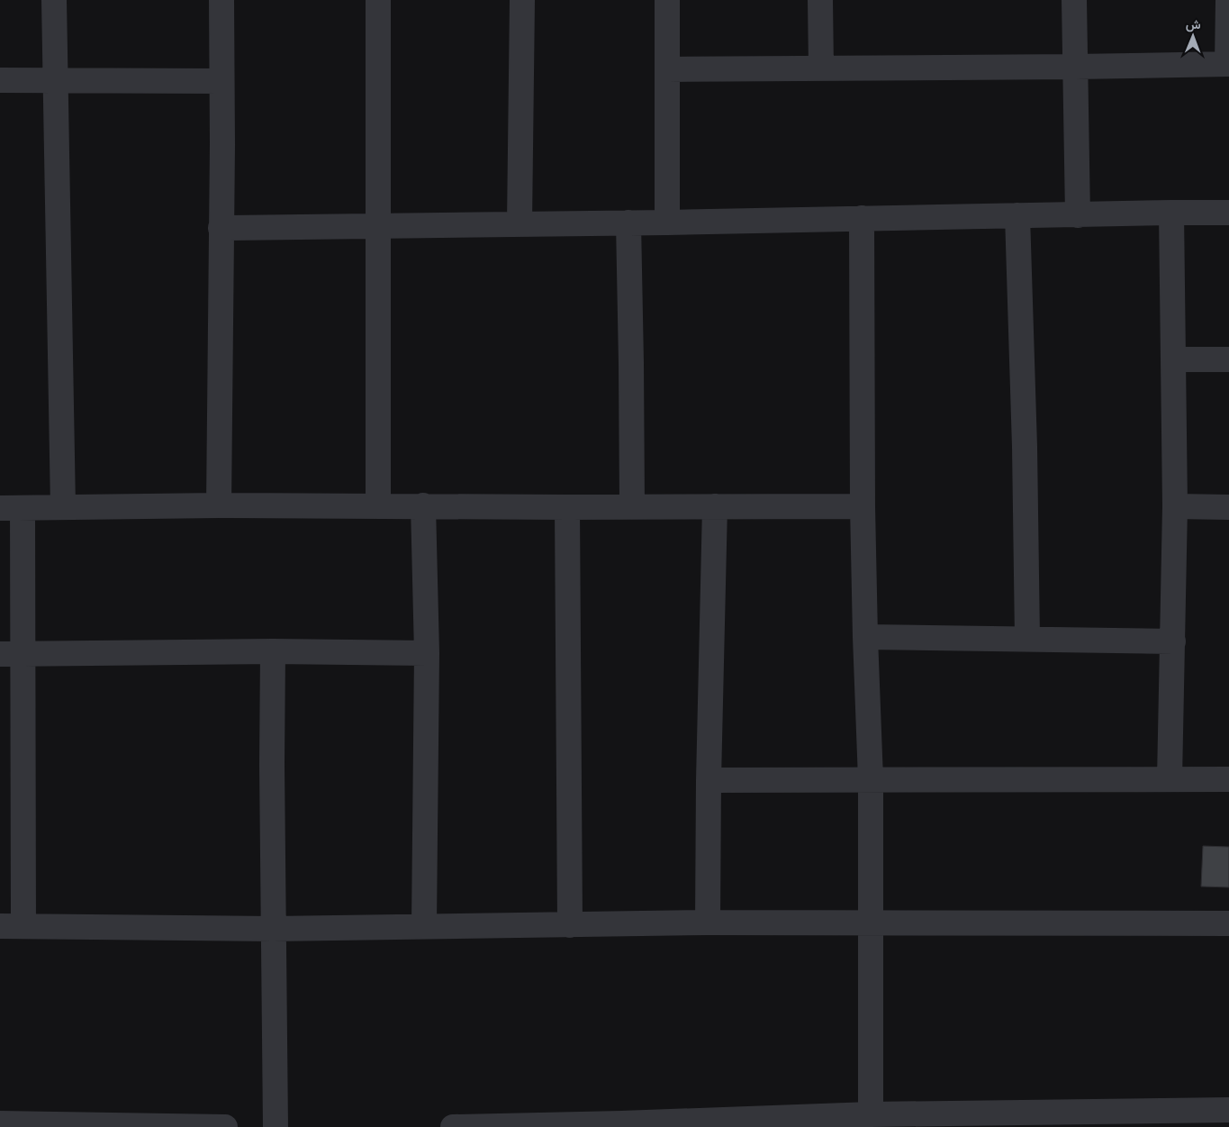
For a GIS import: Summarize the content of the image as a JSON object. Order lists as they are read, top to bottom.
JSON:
{
  "north": "top"
}
